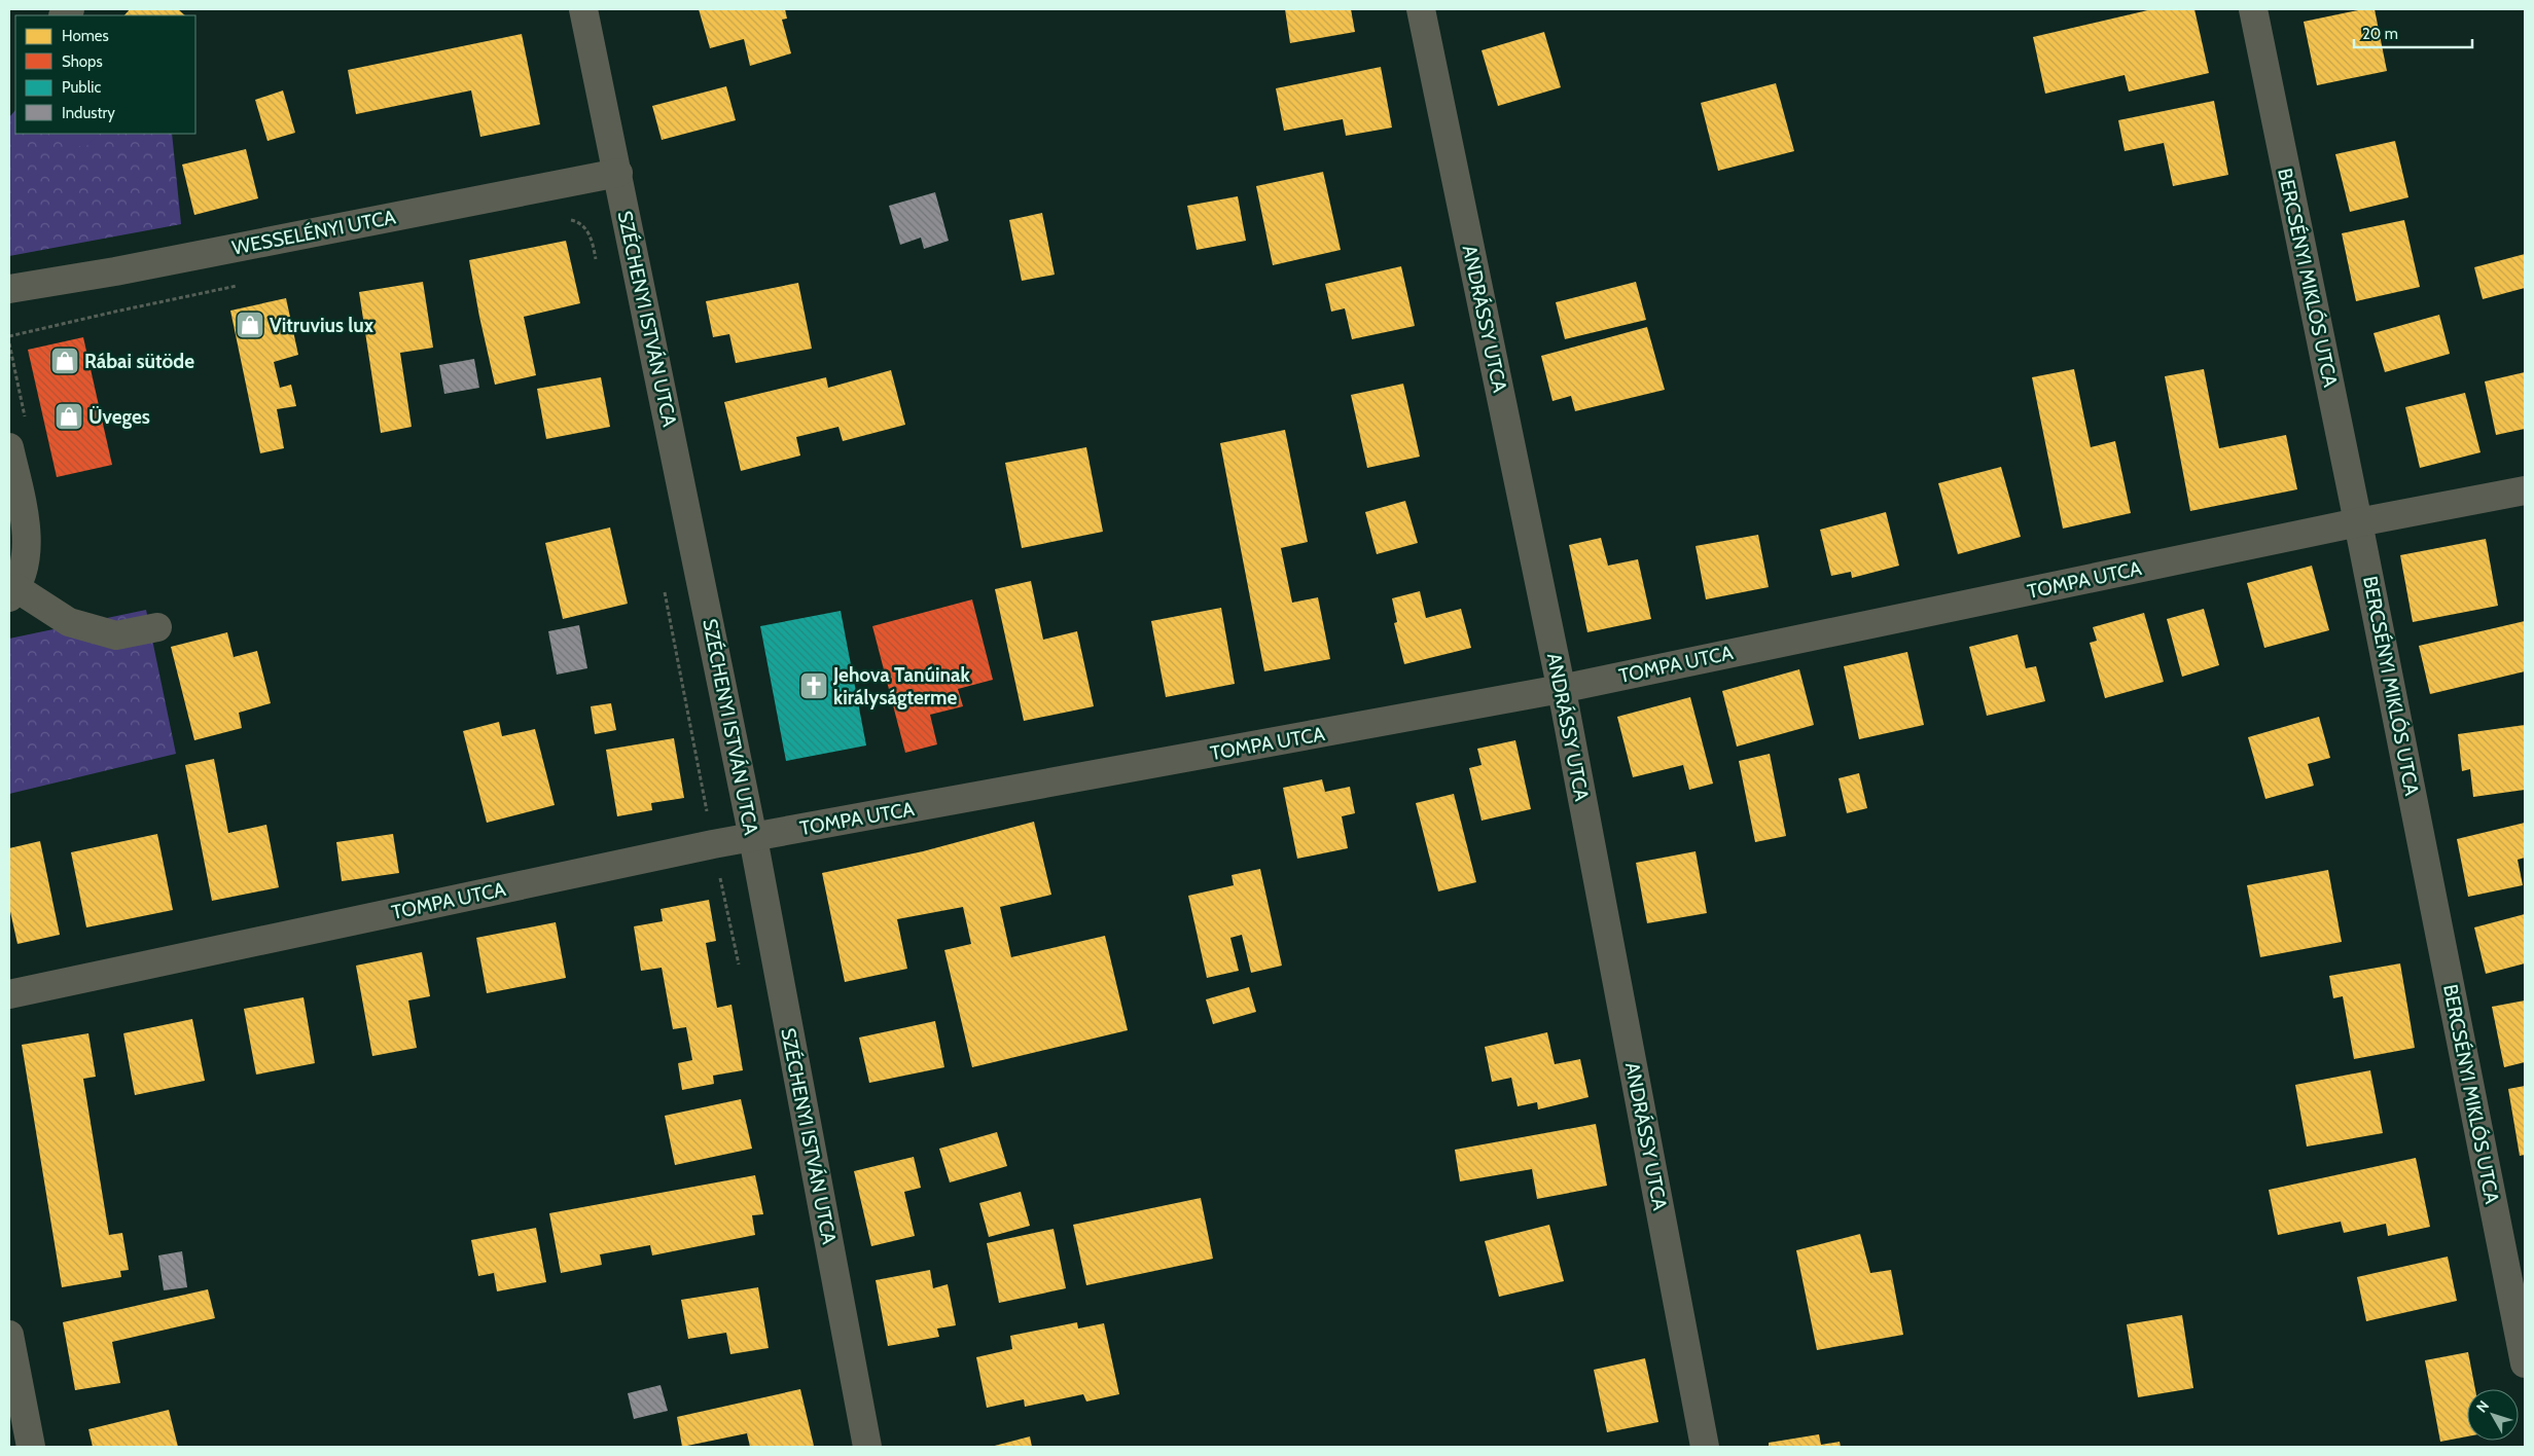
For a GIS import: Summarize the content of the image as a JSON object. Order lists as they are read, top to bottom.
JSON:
{
  "streets": {
    "street": [
      "WESSELÉNYI UTCA",
      "BERCSÉNYI MIKLÓS UTCA",
      "SZÉCHENYI ISTVÁN UTCA",
      "ANDRÁSSY UTCA",
      "TOMPA UTCA"
    ]
  },
  "crossings": [
    ["WESSELÉNYI UTCA", "SZÉCHENYI ISTVÁN UTCA"],
    ["BERCSÉNYI MIKLÓS UTCA", "TOMPA UTCA"],
    ["SZÉCHENYI ISTVÁN UTCA", "TOMPA UTCA"],
    ["ANDRÁSSY UTCA", "TOMPA UTCA"]
  ],
  "places": {
    "shop": ["Vitruvius lux", "Rábai sütöde", "Üveges"],
    "church": ["Jehova Tanúinak királyságterme"]
  },
  "legend": [
    "Homes",
    "Shops",
    "Public",
    "Industry"
  ],
  "scale_bar": "20 m",
  "north": "top left"
}
